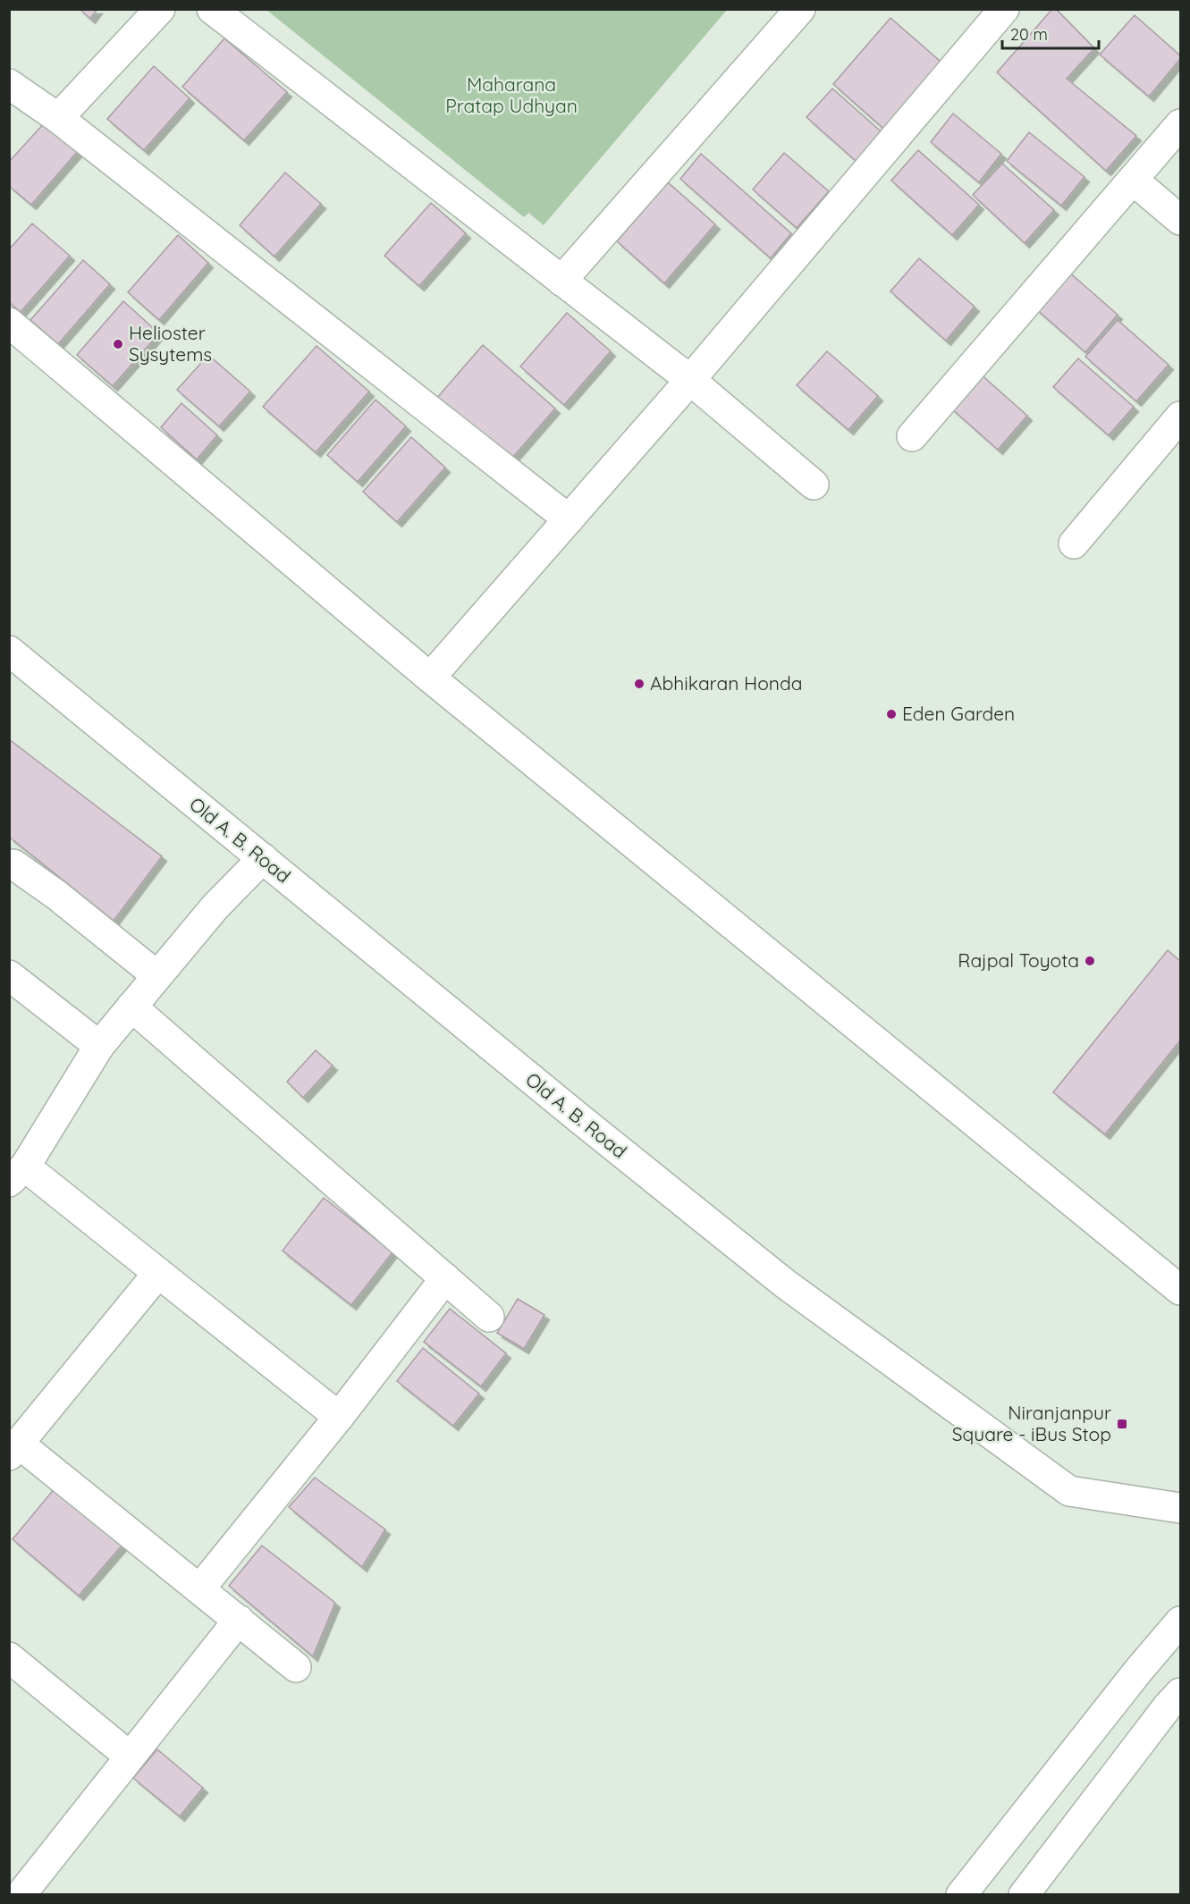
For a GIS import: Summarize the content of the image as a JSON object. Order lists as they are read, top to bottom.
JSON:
{
  "streets": {
    "street": ["Old A. B. Road"]
  },
  "parks": ["Maharana Pratap Udhyan"],
  "places": {
    "other": [
      "Helioster Sysytems",
      "Abhikaran Honda",
      "Eden Garden",
      "Rajpal Toyota"
    ],
    "transit": ["Niranjanpur Square - iBus Stop"]
  },
  "scale_bar": "20 m"
}
